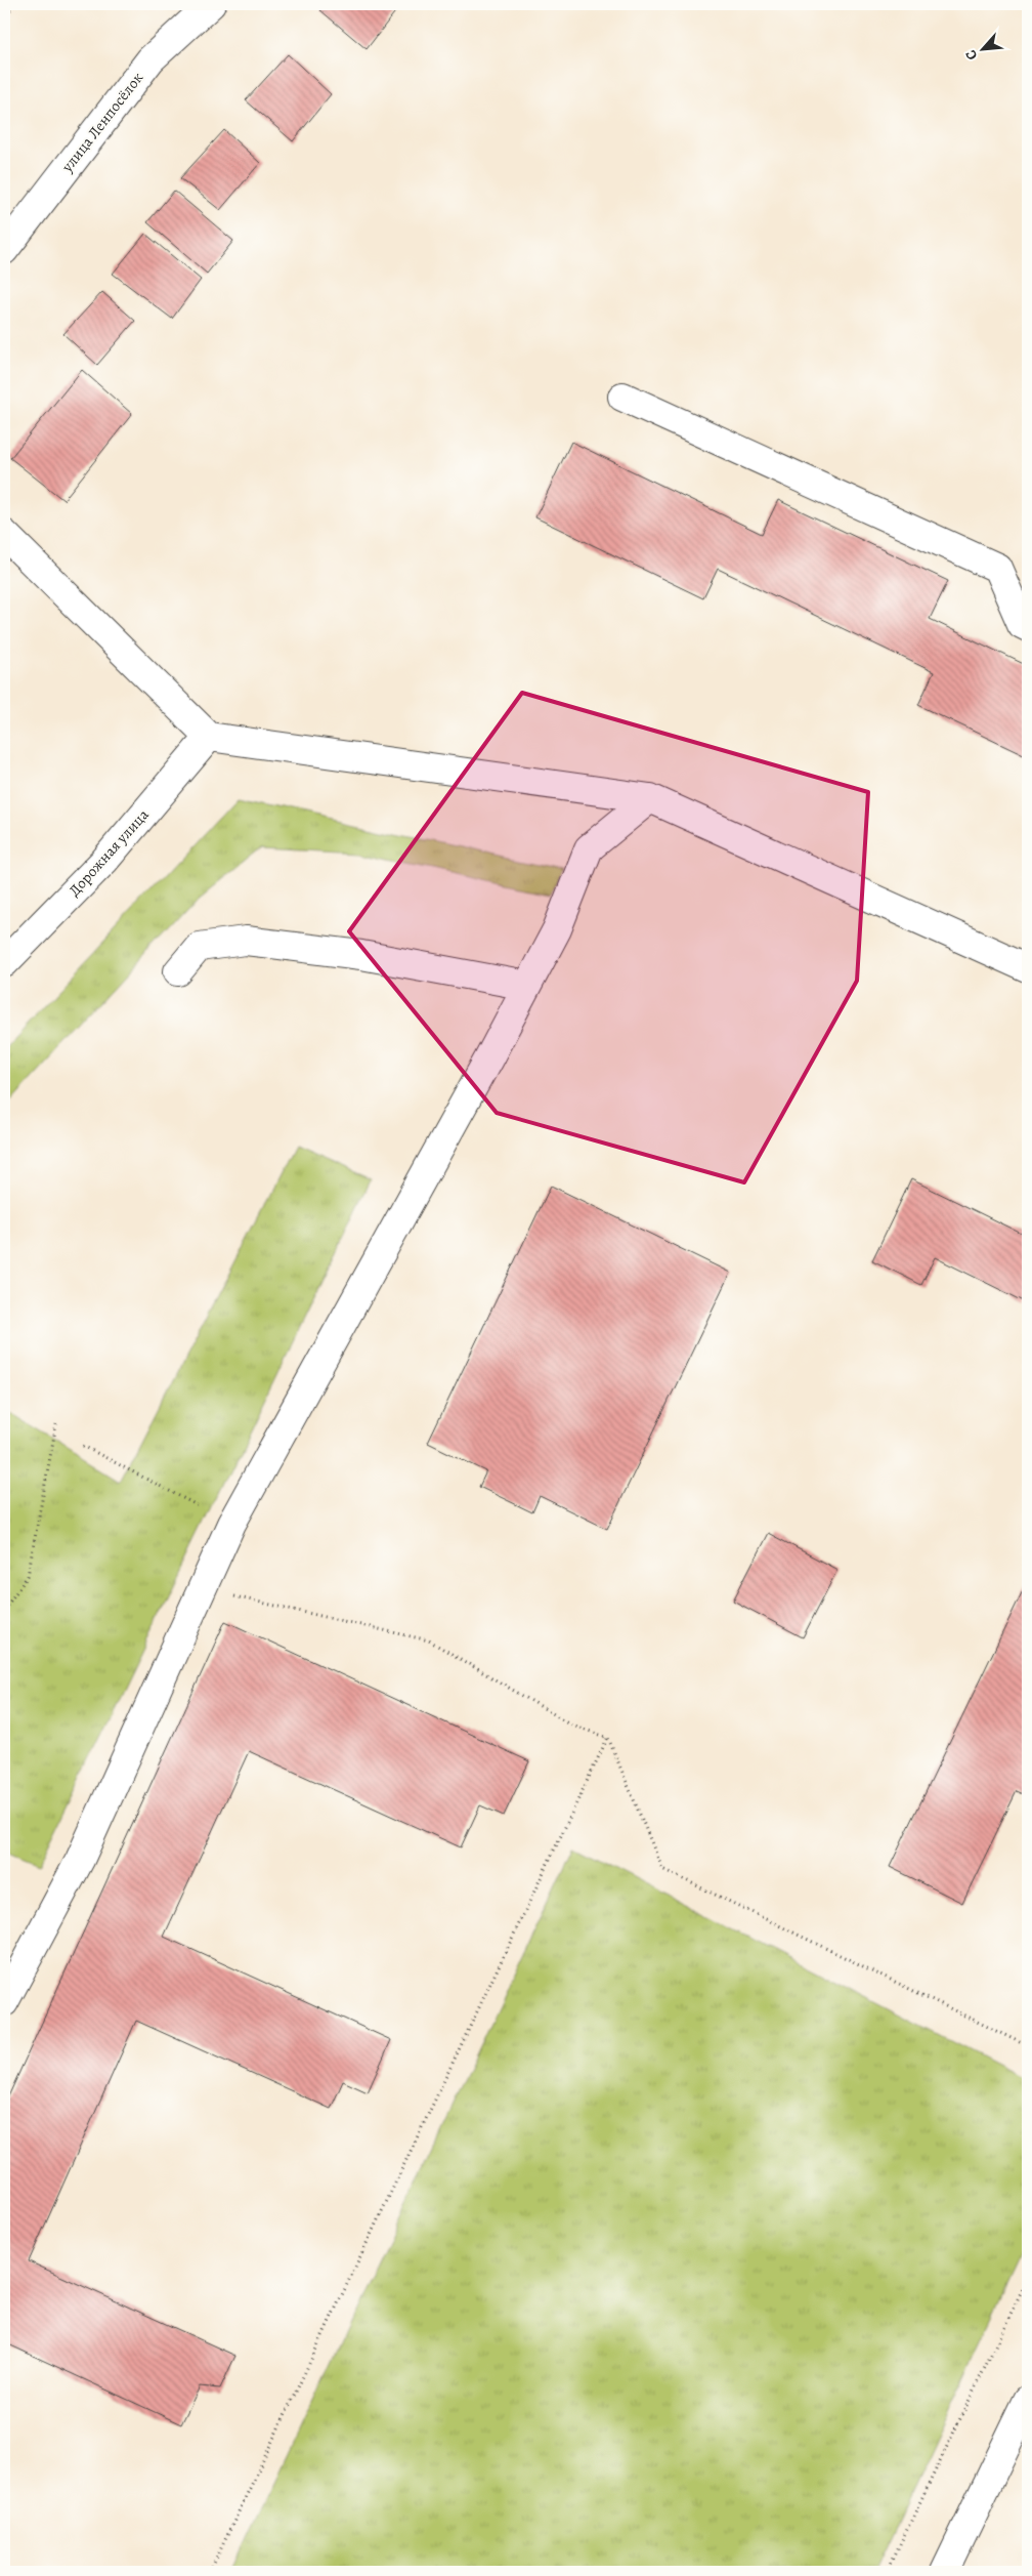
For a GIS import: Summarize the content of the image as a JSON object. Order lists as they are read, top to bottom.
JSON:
{
  "streets": {
    "street": ["улица Ленпосёлок", "Дорожная улица"]
  },
  "north": "bottom left"
}
